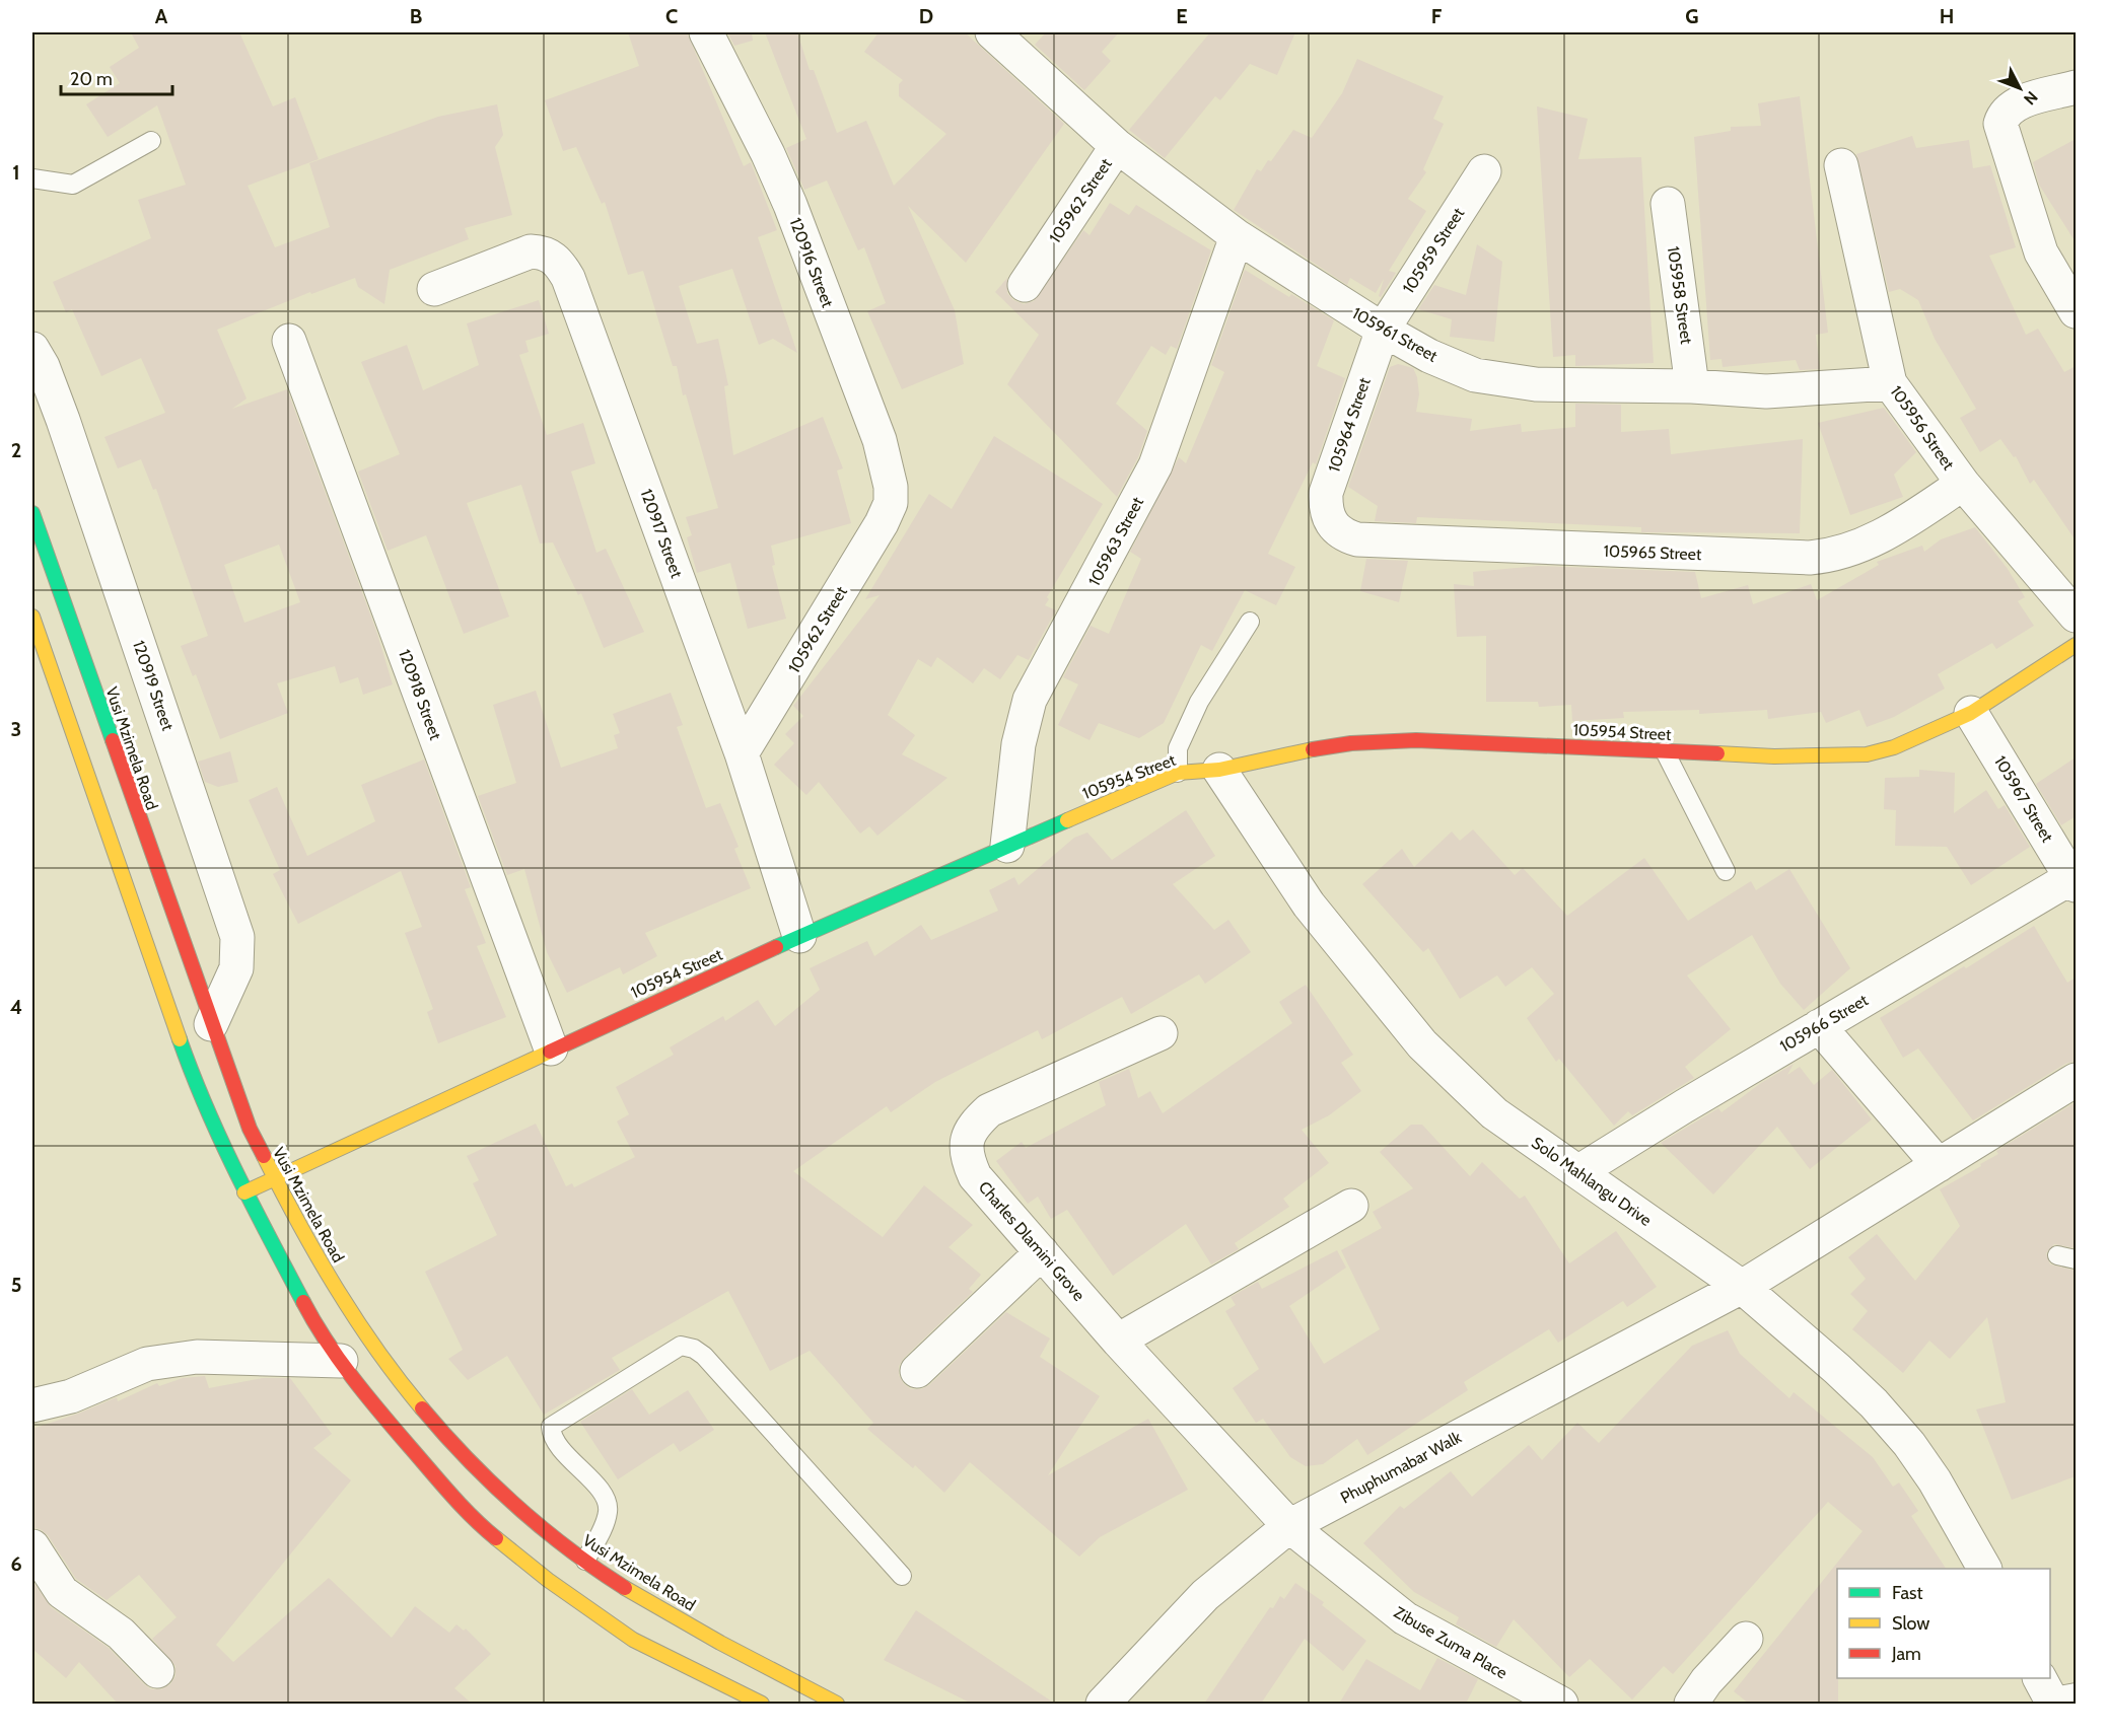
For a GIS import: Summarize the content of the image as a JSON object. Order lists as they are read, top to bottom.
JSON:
{
  "streets": {
    "main road": ["105954 Street", "Vusi Mzimela Road"],
    "street": [
      "105962 Street",
      "105959 Street",
      "120916 Street",
      "105958 Street",
      "105961 Street",
      "105964 Street",
      "105956 Street",
      "120917 Street",
      "105963 Street",
      "105965 Street",
      "120919 Street",
      "120918 Street",
      "105967 Street",
      "105966 Street",
      "Solo Mahlangu Drive",
      "Charles Dlamini Grove",
      "Phuphumabar Walk",
      "Zibuse Zuma Place"
    ]
  },
  "crossings": [
    ["105962 Street", "120916 Street"],
    ["105962 Street", "105961 Street"],
    ["105962 Street", "120917 Street"],
    ["105959 Street", "105961 Street"],
    ["105959 Street", "105964 Street"],
    ["105958 Street", "105961 Street"],
    ["105961 Street", "105964 Street"],
    ["105961 Street", "105956 Street"],
    ["105961 Street", "105963 Street"],
    ["105964 Street", "105965 Street"],
    ["105956 Street", "105965 Street"],
    ["120917 Street", "105954 Street"],
    ["105963 Street", "105954 Street"],
    ["120919 Street", "Vusi Mzimela Road"],
    ["120918 Street", "105954 Street"],
    ["105954 Street", "Vusi Mzimela Road"],
    ["105954 Street", "105967 Street"],
    ["105954 Street", "Solo Mahlangu Drive"],
    ["105967 Street", "105966 Street"],
    ["105966 Street", "Solo Mahlangu Drive"],
    ["Solo Mahlangu Drive", "Phuphumabar Walk"],
    ["Charles Dlamini Grove", "Phuphumabar Walk"],
    ["Charles Dlamini Grove", "Zibuse Zuma Place"],
    ["Phuphumabar Walk", "Zibuse Zuma Place"]
  ],
  "legend": ["Fast", "Slow", "Jam"],
  "scale_bar": "20 m",
  "north": "bottom right",
  "grid": {
    "columns": [
      "A",
      "B",
      "C",
      "D",
      "E",
      "F",
      "G",
      "H"
    ],
    "rows": [
      "1",
      "2",
      "3",
      "4",
      "5",
      "6"
    ]
  }
}
